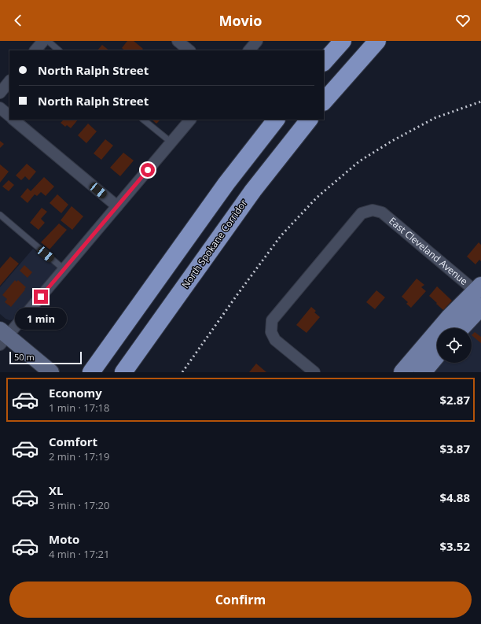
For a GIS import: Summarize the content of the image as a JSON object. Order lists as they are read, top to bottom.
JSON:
{
  "streets": {
    "highway": ["North Spokane Corridor"],
    "street": ["East Cleveland Avenue"]
  },
  "scale_bar": "50 m",
  "page": {
    "header": "Movio",
    "banner": ["North Ralph Street", "North Ralph Street"],
    "bubble": "1 min",
    "scale": "50 m",
    "list": [
      {
        "name": "Economy",
        "note": "1 min · 17:18",
        "value": "$2.87"
      },
      {
        "name": "Comfort",
        "note": "2 min · 17:19",
        "value": "$3.87"
      },
      {
        "name": "XL",
        "note": "3 min · 17:20",
        "value": "$4.88"
      },
      {
        "name": "Moto",
        "note": "4 min · 17:21",
        "value": "$3.52"
      }
    ],
    "buttons": "Confirm"
  }
}
